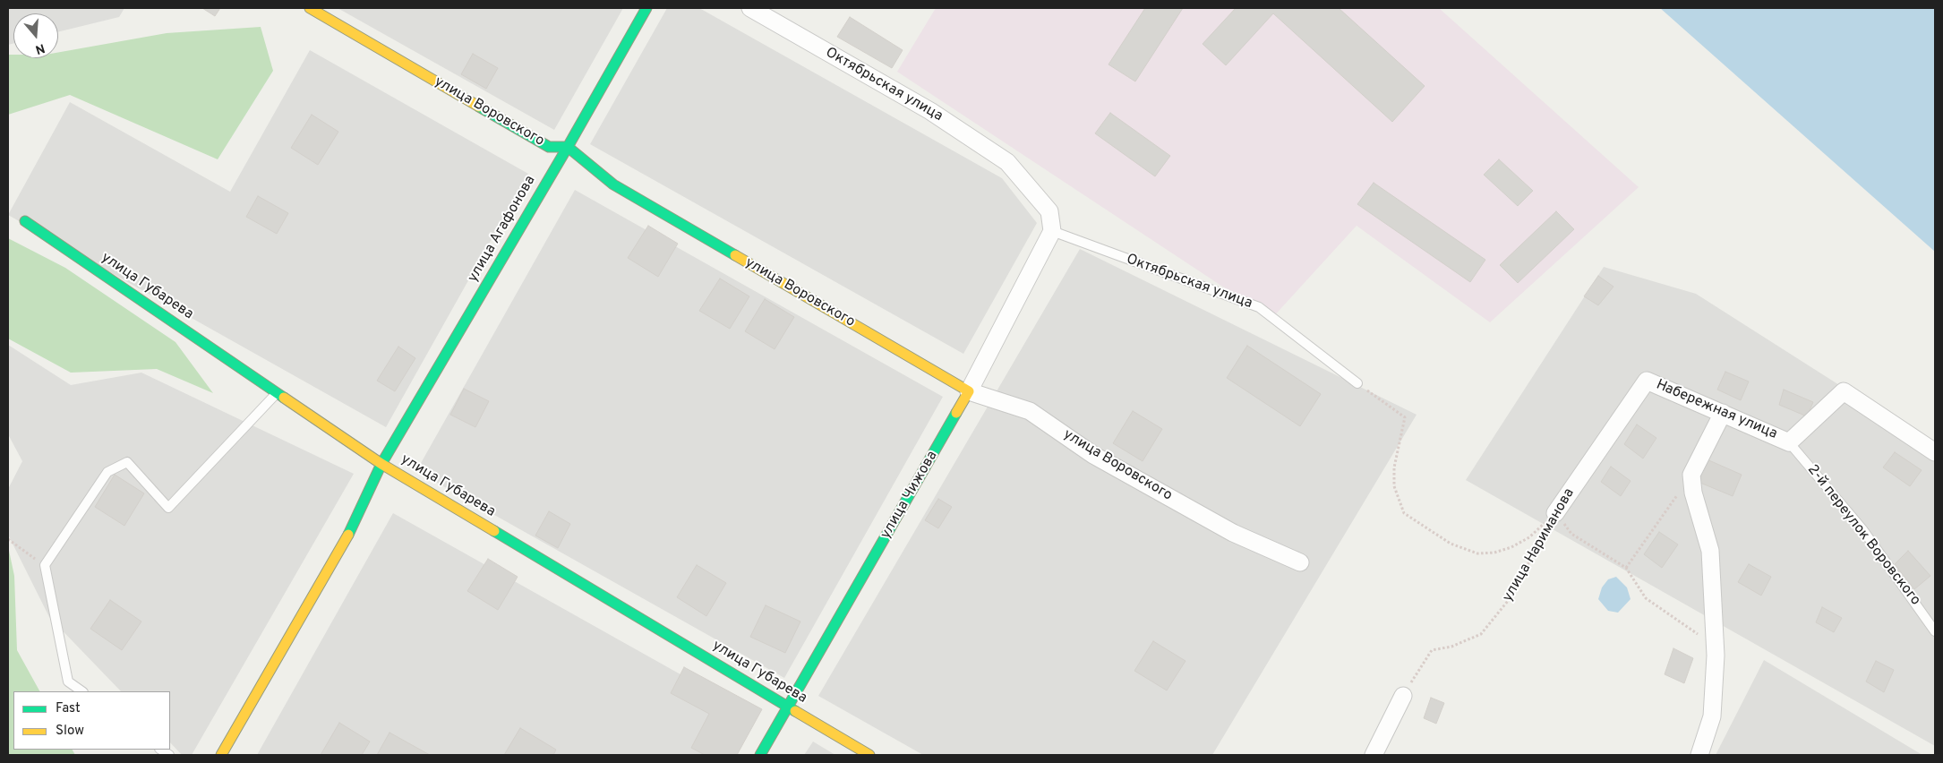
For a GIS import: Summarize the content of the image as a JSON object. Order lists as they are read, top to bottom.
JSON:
{
  "streets": {
    "street": [
      "Октябрьская улица",
      "улица Воровского",
      "улица Агафонова",
      "улица Губарева",
      "Набережная улица",
      "улица Чижова",
      "улица Нариманова"
    ],
    "lane": ["2-й переулок Воровского"]
  },
  "crossings": [
    ["Октябрьская улица", "улица Чижова"],
    ["улица Воровского", "улица Агафонова"],
    ["улица Воровского", "улица Чижова"],
    ["улица Агафонова", "улица Губарева"],
    ["улица Губарева", "улица Чижова"],
    ["Набережная улица", "2-й переулок Воровского"],
    ["Набережная улица", "улица Нариманова"]
  ],
  "legend": ["Fast", "Slow"],
  "north": "bottom"
}
